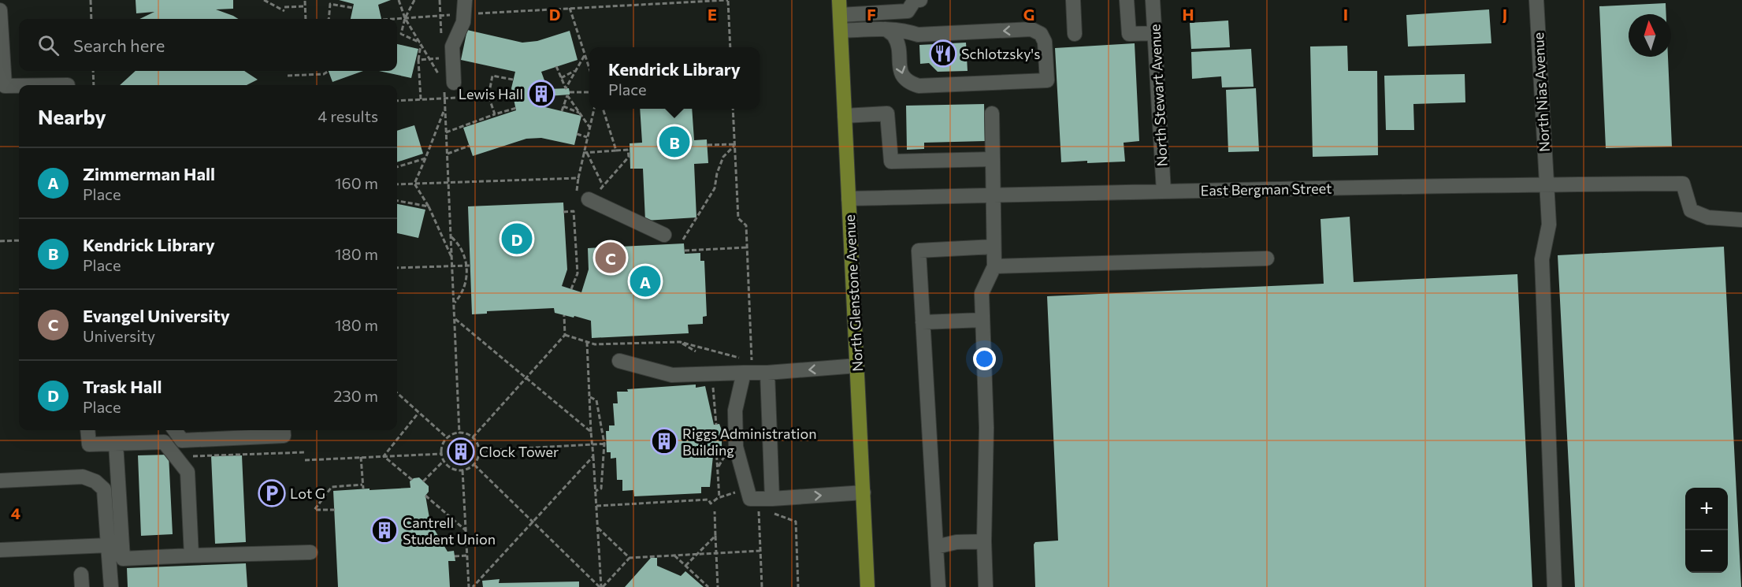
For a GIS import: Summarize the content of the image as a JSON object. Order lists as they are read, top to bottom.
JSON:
{
  "streets": {
    "main road": ["North Glenstone Avenue"],
    "street": ["North Nias Avenue", "North Stewart Avenue", "East Bergman Street"]
  },
  "crossings": [
    ["North Nias Avenue", "East Bergman Street"],
    ["North Stewart Avenue", "East Bergman Street"],
    ["East Bergman Street", "North Glenstone Avenue"]
  ],
  "places": {
    "restaurant": ["Schlotzsky's"],
    "building": [
      "Lewis Hall",
      "Riggs Administration Building",
      "Clock Tower",
      "Cantrell Student Union"
    ],
    "parking": ["Lot G"]
  },
  "north": "top",
  "page": {
    "search": "Search here",
    "popup": ["Kendrick Library", "Place"],
    "heading": ["Nearby", "4 results"],
    "pins": [
      "B",
      "D",
      "C",
      "A"
    ],
    "list": [
      {
        "mark": "A",
        "name": "Zimmerman Hall",
        "note": "Place",
        "value": "160 m"
      },
      {
        "mark": "B",
        "name": "Kendrick Library",
        "note": "Place",
        "value": "180 m"
      },
      {
        "mark": "C",
        "name": "Evangel University",
        "note": "University",
        "value": "180 m"
      },
      {
        "mark": "D",
        "name": "Trask Hall",
        "note": "Place",
        "value": "230 m"
      }
    ],
    "map_buttons": ["+", "−"]
  },
  "grid": {
    "columns": [
      "D",
      "E",
      "F",
      "G",
      "H",
      "I",
      "J"
    ],
    "rows": ["4"]
  }
}
